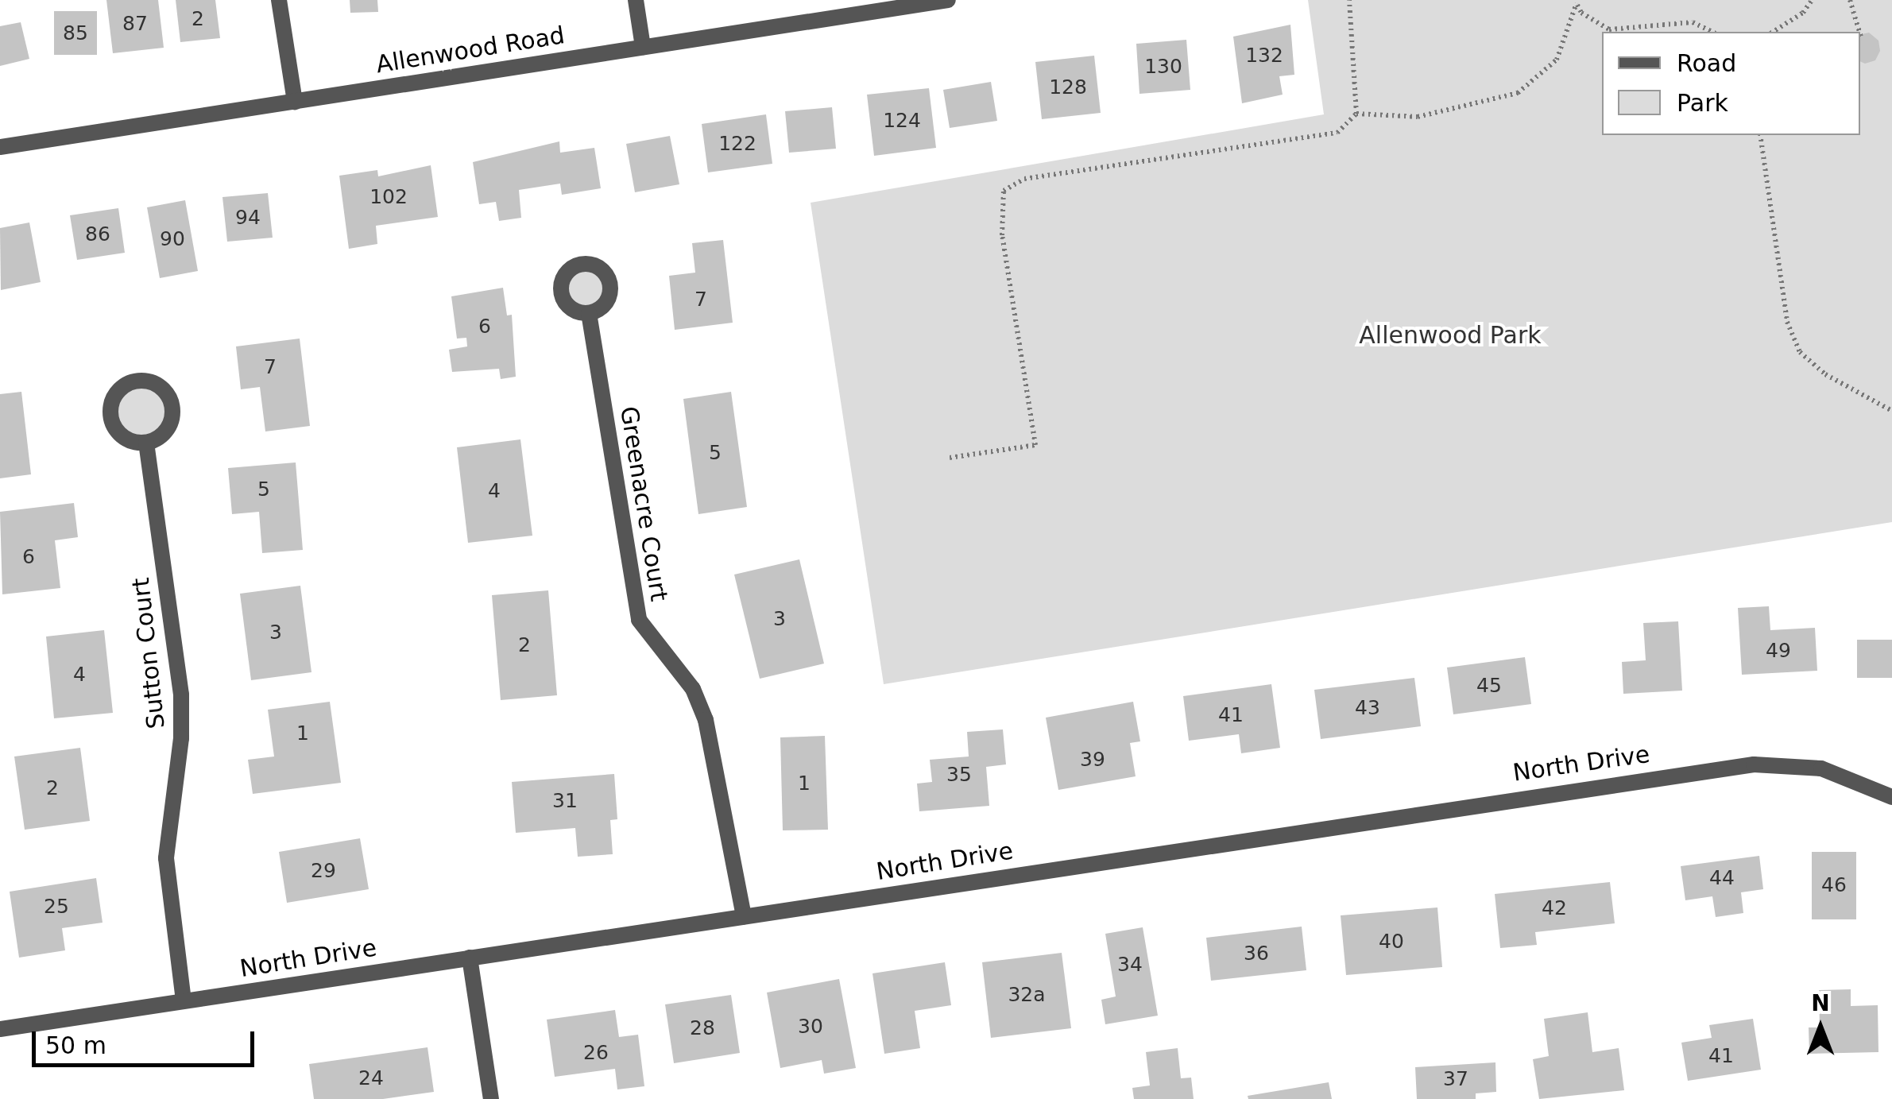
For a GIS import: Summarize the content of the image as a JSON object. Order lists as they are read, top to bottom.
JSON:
{
  "streets": {
    "street": [
      "Allenwood Road",
      "Greenacre Court",
      "Sutton Court",
      "North Drive"
    ]
  },
  "crossings": [
    ["Greenacre Court", "North Drive"],
    ["Sutton Court", "North Drive"]
  ],
  "parks": ["Allenwood Park"],
  "house_numbers": [
    "2",
    "87",
    "85",
    "132",
    "130",
    "128",
    "124",
    "122",
    "102",
    "94",
    "86",
    "90",
    "7",
    "6",
    "7",
    "5",
    "5",
    "4",
    "6",
    "3",
    "3",
    "2",
    "49",
    "4",
    "45",
    "43",
    "41",
    "1",
    "39",
    "35",
    "1",
    "2",
    "31",
    "29",
    "44",
    "46",
    "25",
    "42",
    "40",
    "36",
    "34",
    "32a",
    "30",
    "28",
    "26",
    "41",
    "24",
    "37"
  ],
  "legend": ["Road", "Park"],
  "scale_bar": "50 m",
  "north": "top"
}
